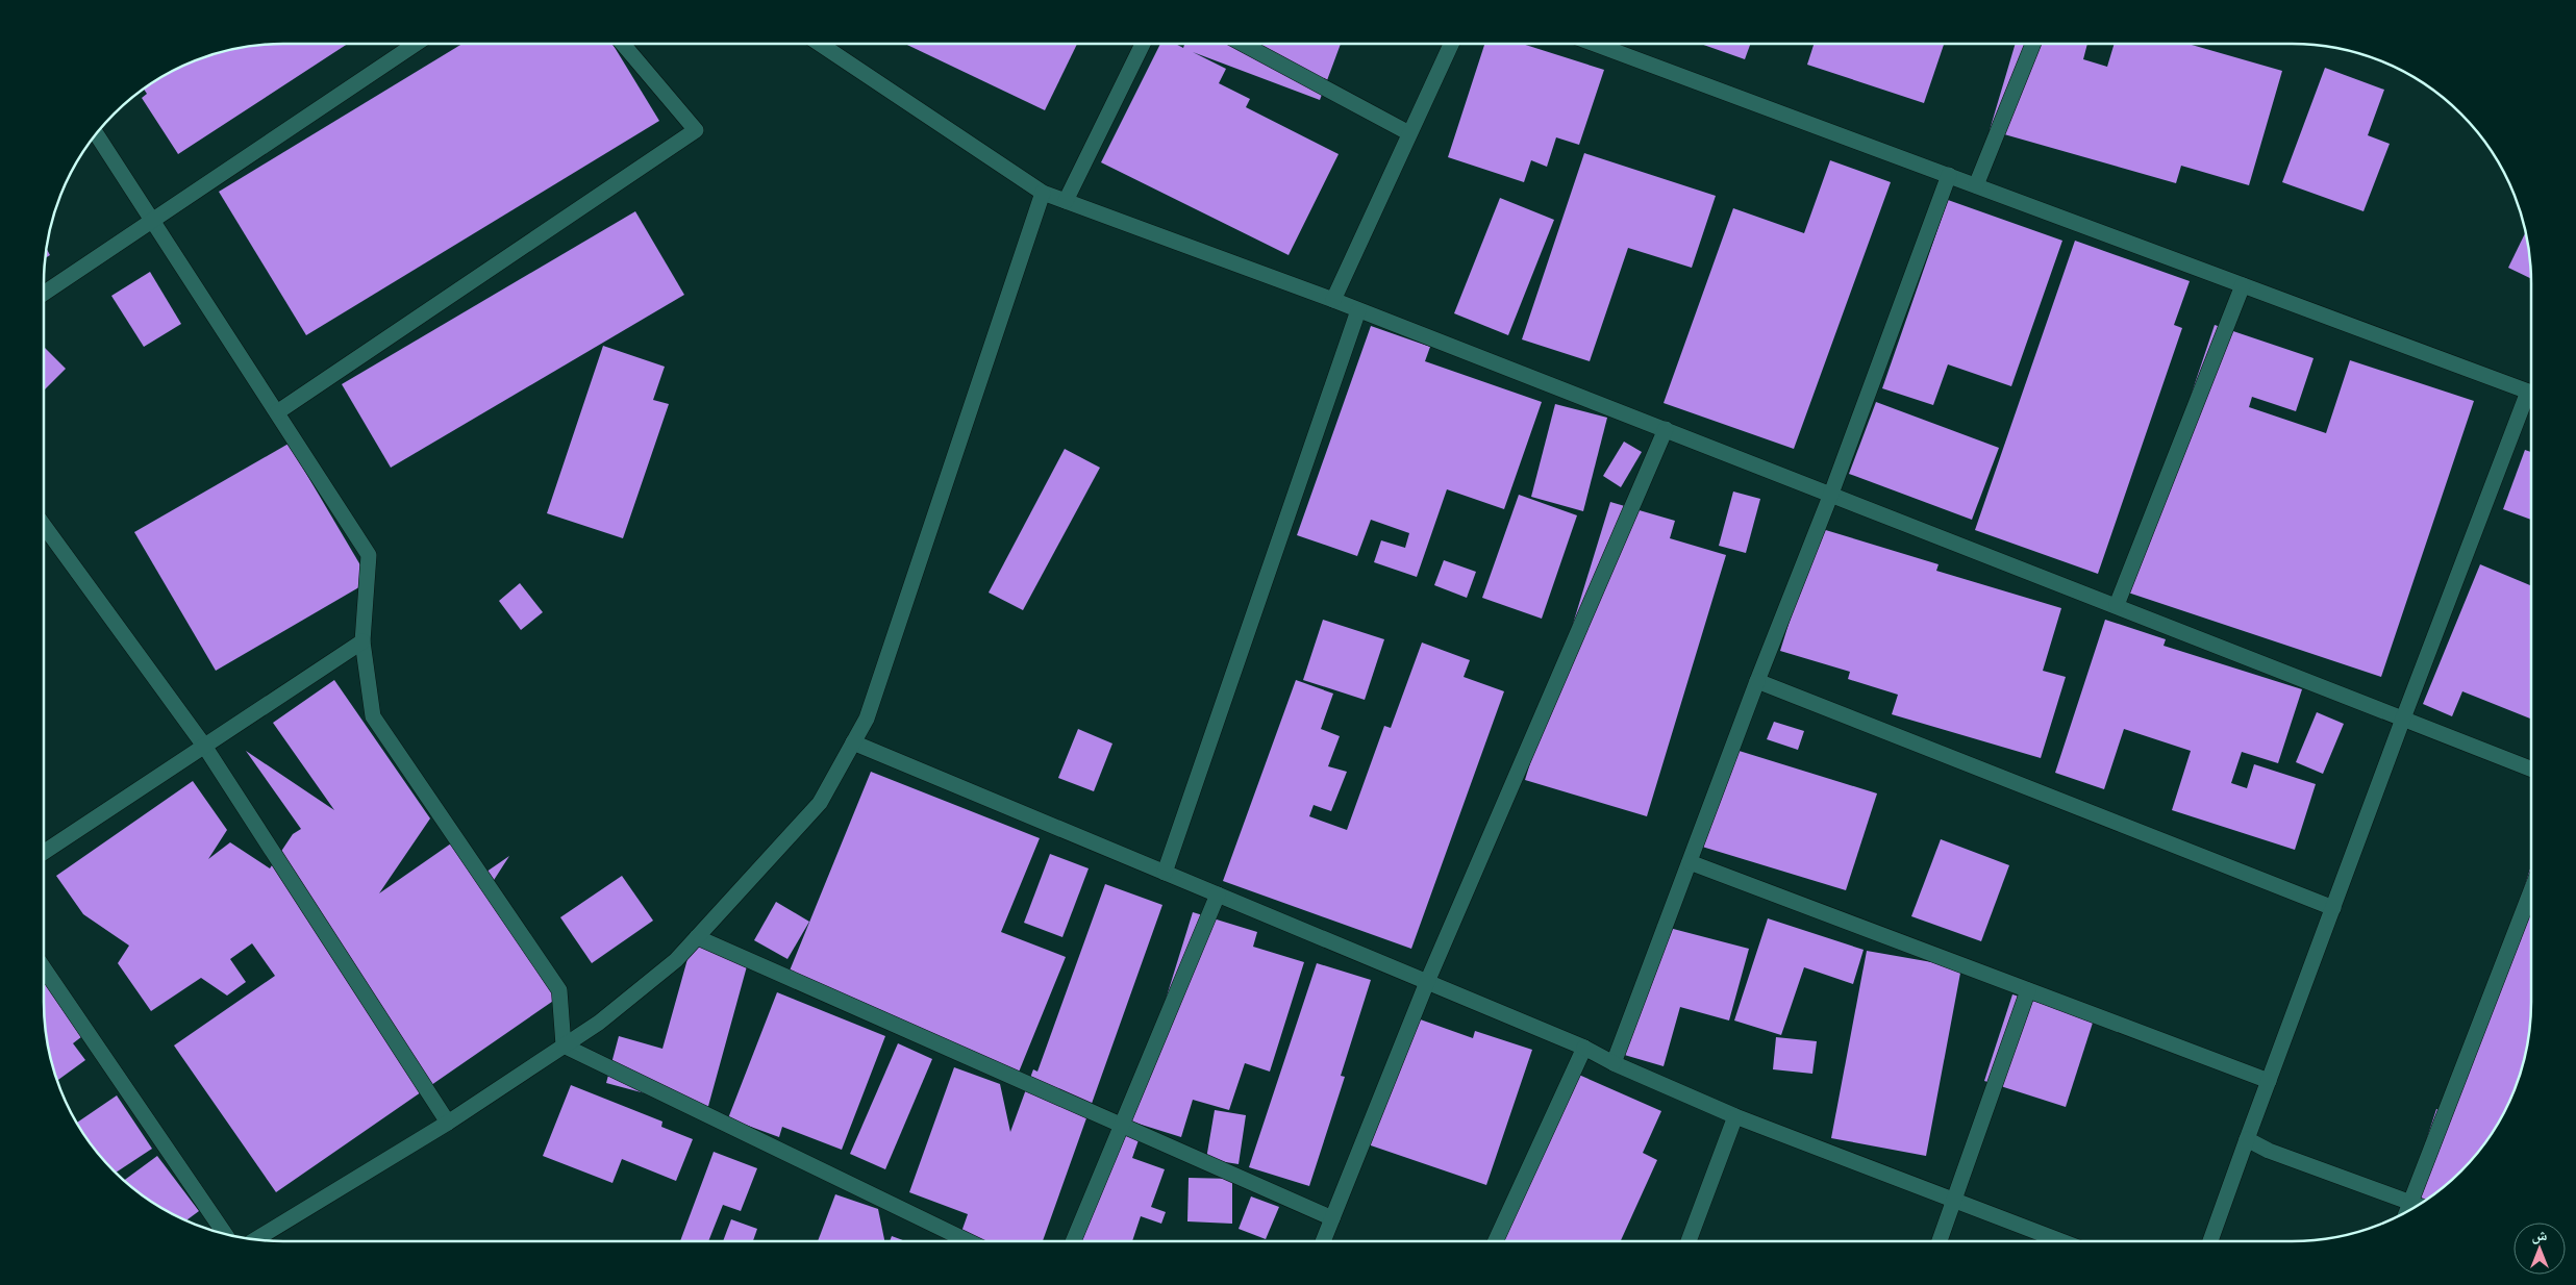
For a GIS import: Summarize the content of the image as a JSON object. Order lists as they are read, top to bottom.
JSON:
{
  "north": "top"
}
